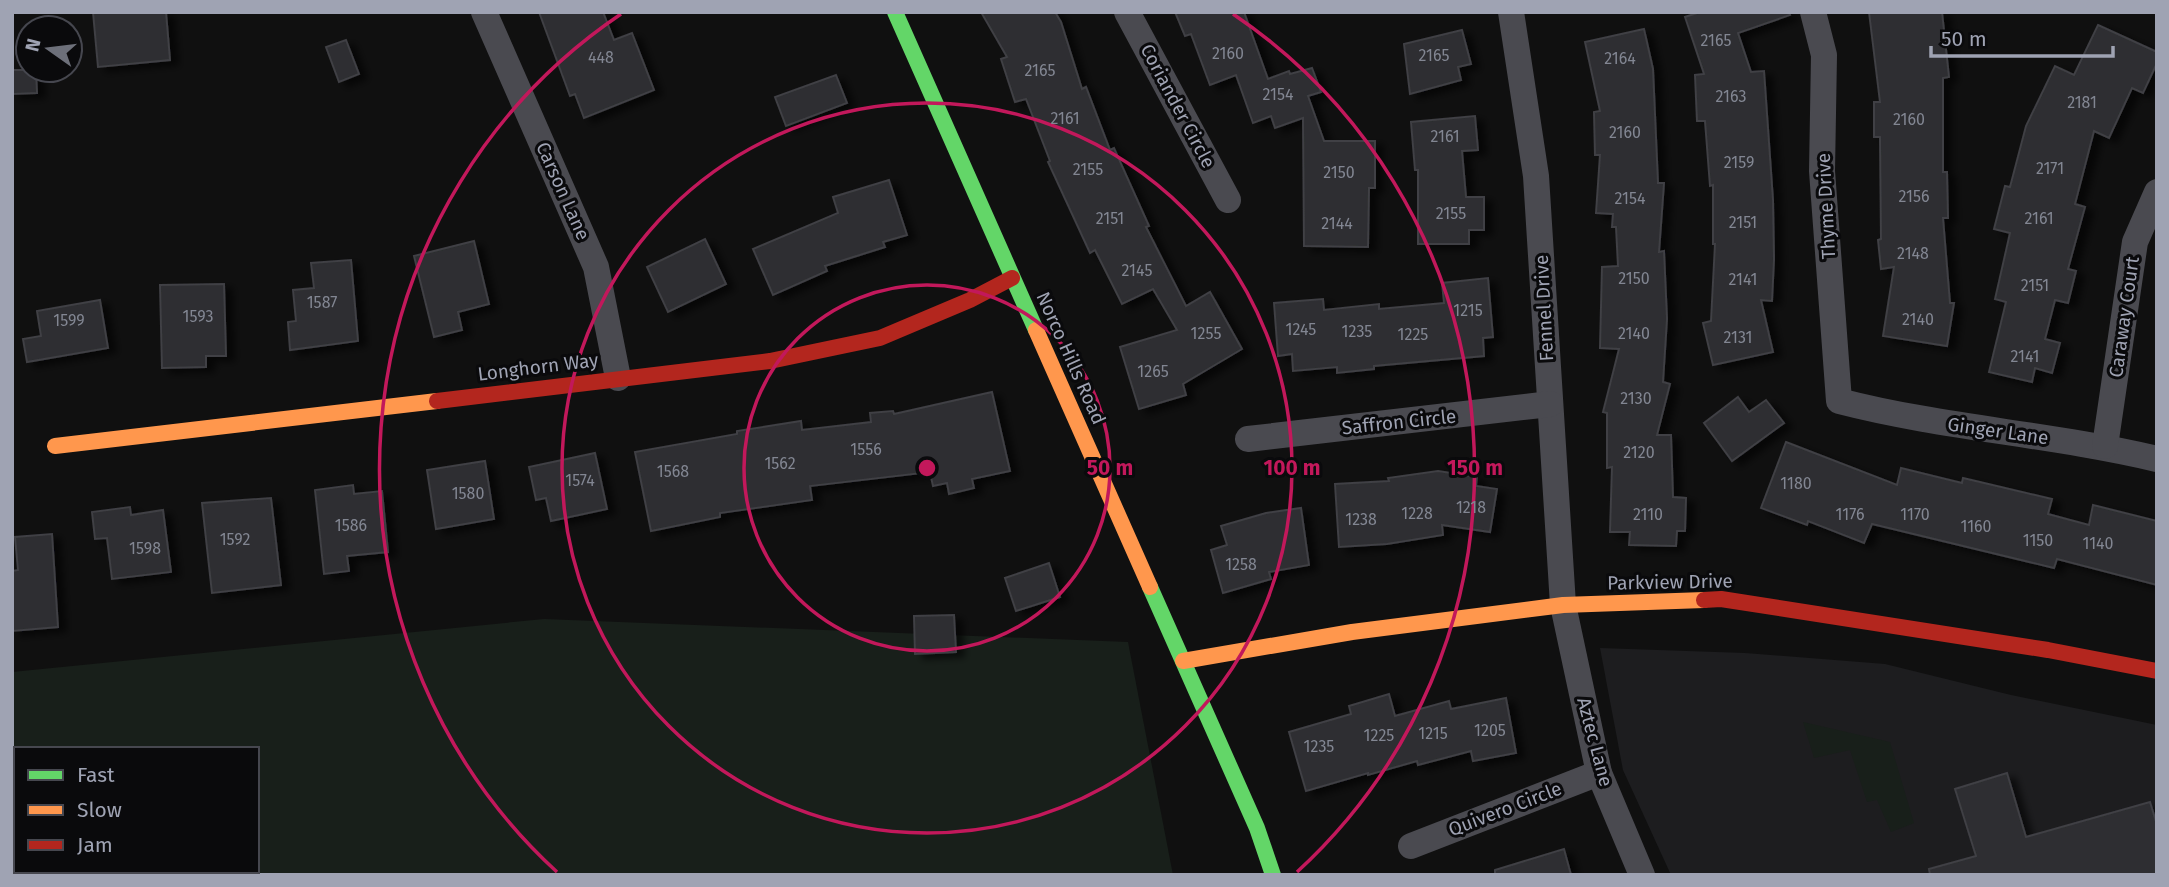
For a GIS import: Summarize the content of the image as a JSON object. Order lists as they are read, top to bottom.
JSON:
{
  "streets": {
    "street": [
      "Coriander Circle",
      "Carson Lane",
      "Thyme Drive",
      "Fennel Drive",
      "Caraway Court",
      "Norco Hills Road",
      "Longhorn Way",
      "Saffron Circle",
      "Ginger Lane",
      "Parkview Drive",
      "Aztec Lane",
      "Quivero Circle"
    ]
  },
  "crossings": [
    ["Carson Lane", "Longhorn Way"],
    ["Thyme Drive", "Ginger Lane"],
    ["Fennel Drive", "Saffron Circle"],
    ["Fennel Drive", "Parkview Drive"],
    ["Fennel Drive", "Aztec Lane"],
    ["Caraway Court", "Ginger Lane"],
    ["Norco Hills Road", "Longhorn Way"],
    ["Norco Hills Road", "Parkview Drive"],
    ["Parkview Drive", "Aztec Lane"],
    ["Aztec Lane", "Quivero Circle"]
  ],
  "house_numbers": [
    "2165",
    "2160",
    "2165",
    "448",
    "2164",
    "2165",
    "2154",
    "2163",
    "2181",
    "2161",
    "2160",
    "2160",
    "2161",
    "2159",
    "2171",
    "2155",
    "2150",
    "2156",
    "2154",
    "2155",
    "2151",
    "2161",
    "2151",
    "2144",
    "2148",
    "2145",
    "2150",
    "2141",
    "2151",
    "1587",
    "1215",
    "1593",
    "2140",
    "1599",
    "1245",
    "1235",
    "1255",
    "2140",
    "1225",
    "2131",
    "2141",
    "1265",
    "2130",
    "1556",
    "2120",
    "1562",
    "1568",
    "1574",
    "1180",
    "1580",
    "1218",
    "1228",
    "2110",
    "1176",
    "1170",
    "1238",
    "1586",
    "1160",
    "1592",
    "1150",
    "1140",
    "1598",
    "1258",
    "1205",
    "1215",
    "1225",
    "1235"
  ],
  "legend": ["Fast", "Slow", "Jam"],
  "scale_bar": "50 m",
  "north": "left",
  "rings": ["50 m", "100 m", "150 m"]
}
